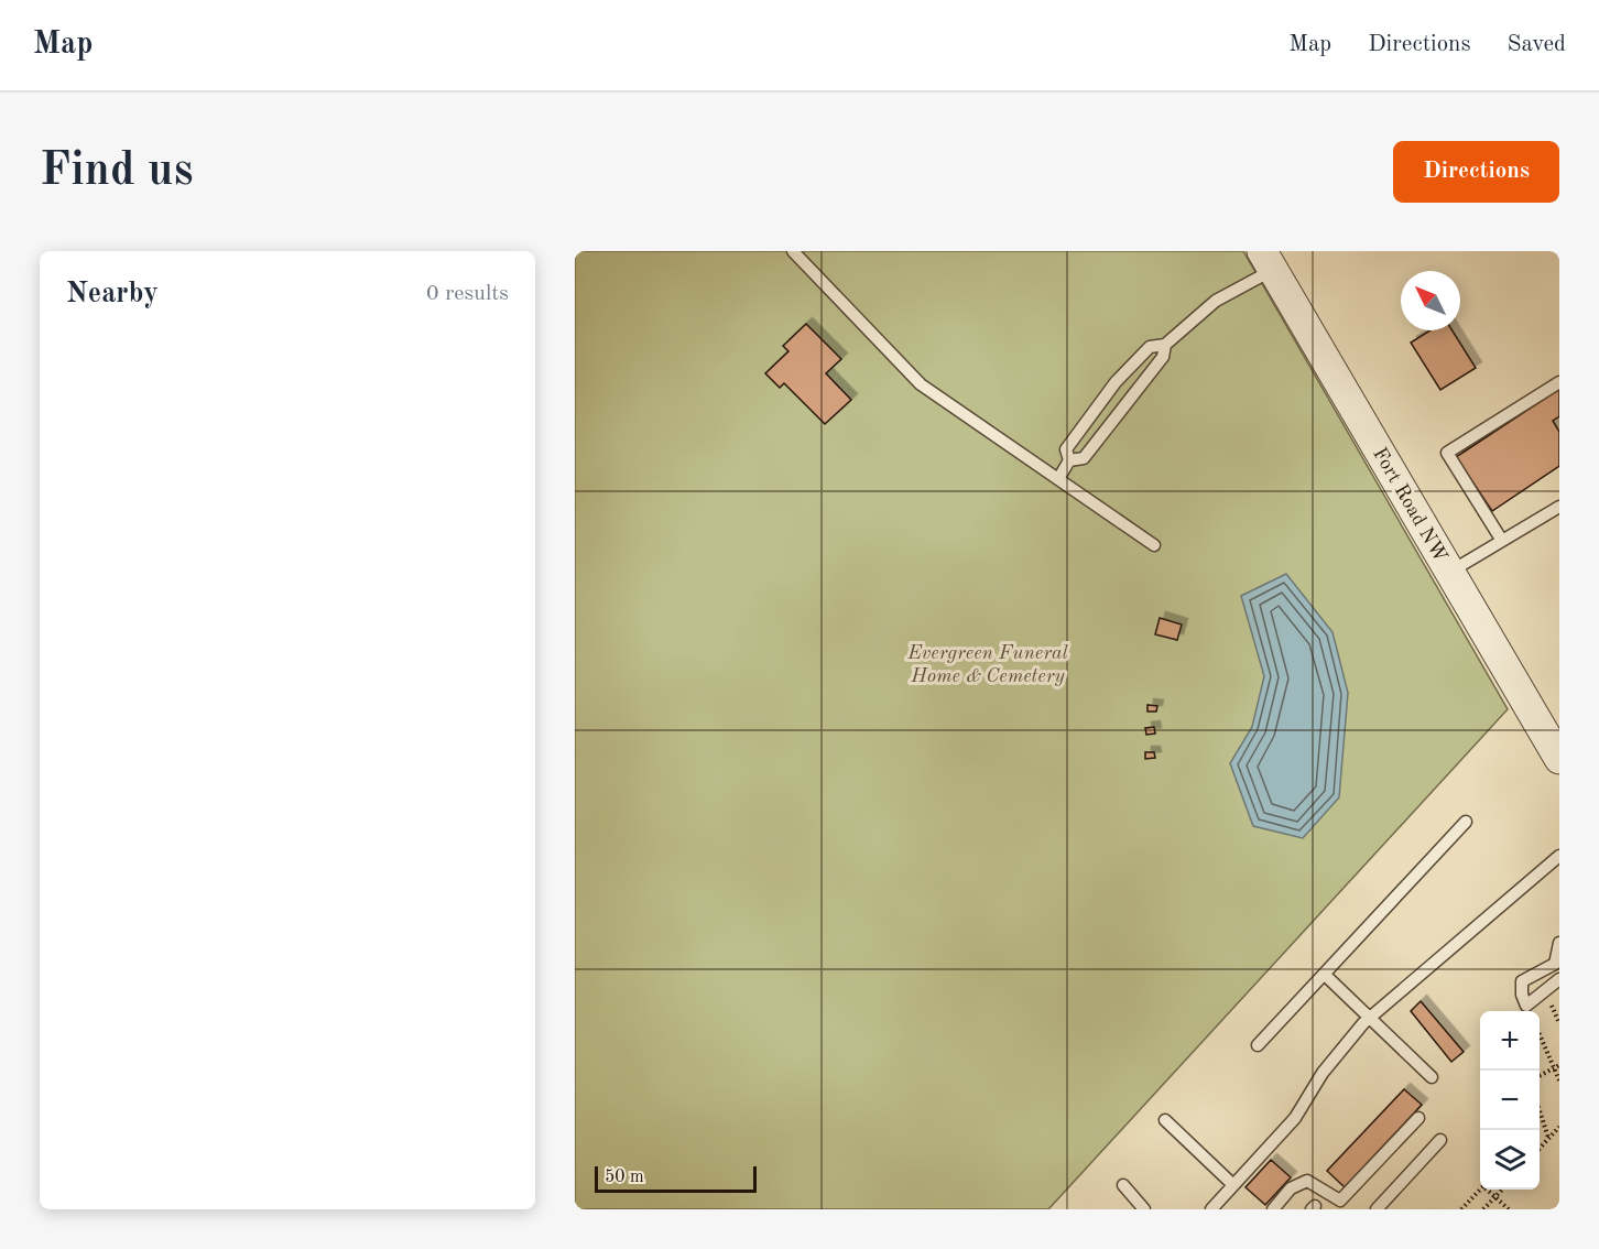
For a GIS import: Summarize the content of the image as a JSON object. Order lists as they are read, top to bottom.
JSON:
{
  "streets": {
    "street": ["Fort Road NW"]
  },
  "parks": ["Evergreen Funeral Home & Cemetery"],
  "scale_bar": "50 m",
  "north": "top left",
  "page": {
    "header": "Map",
    "nav": ["Map", "Directions", "Saved"],
    "buttons": "Directions",
    "title": "Find us",
    "heading": ["Nearby", "0 results"],
    "map_buttons": ["+", "−"],
    "scale": "50 m"
  }
}
